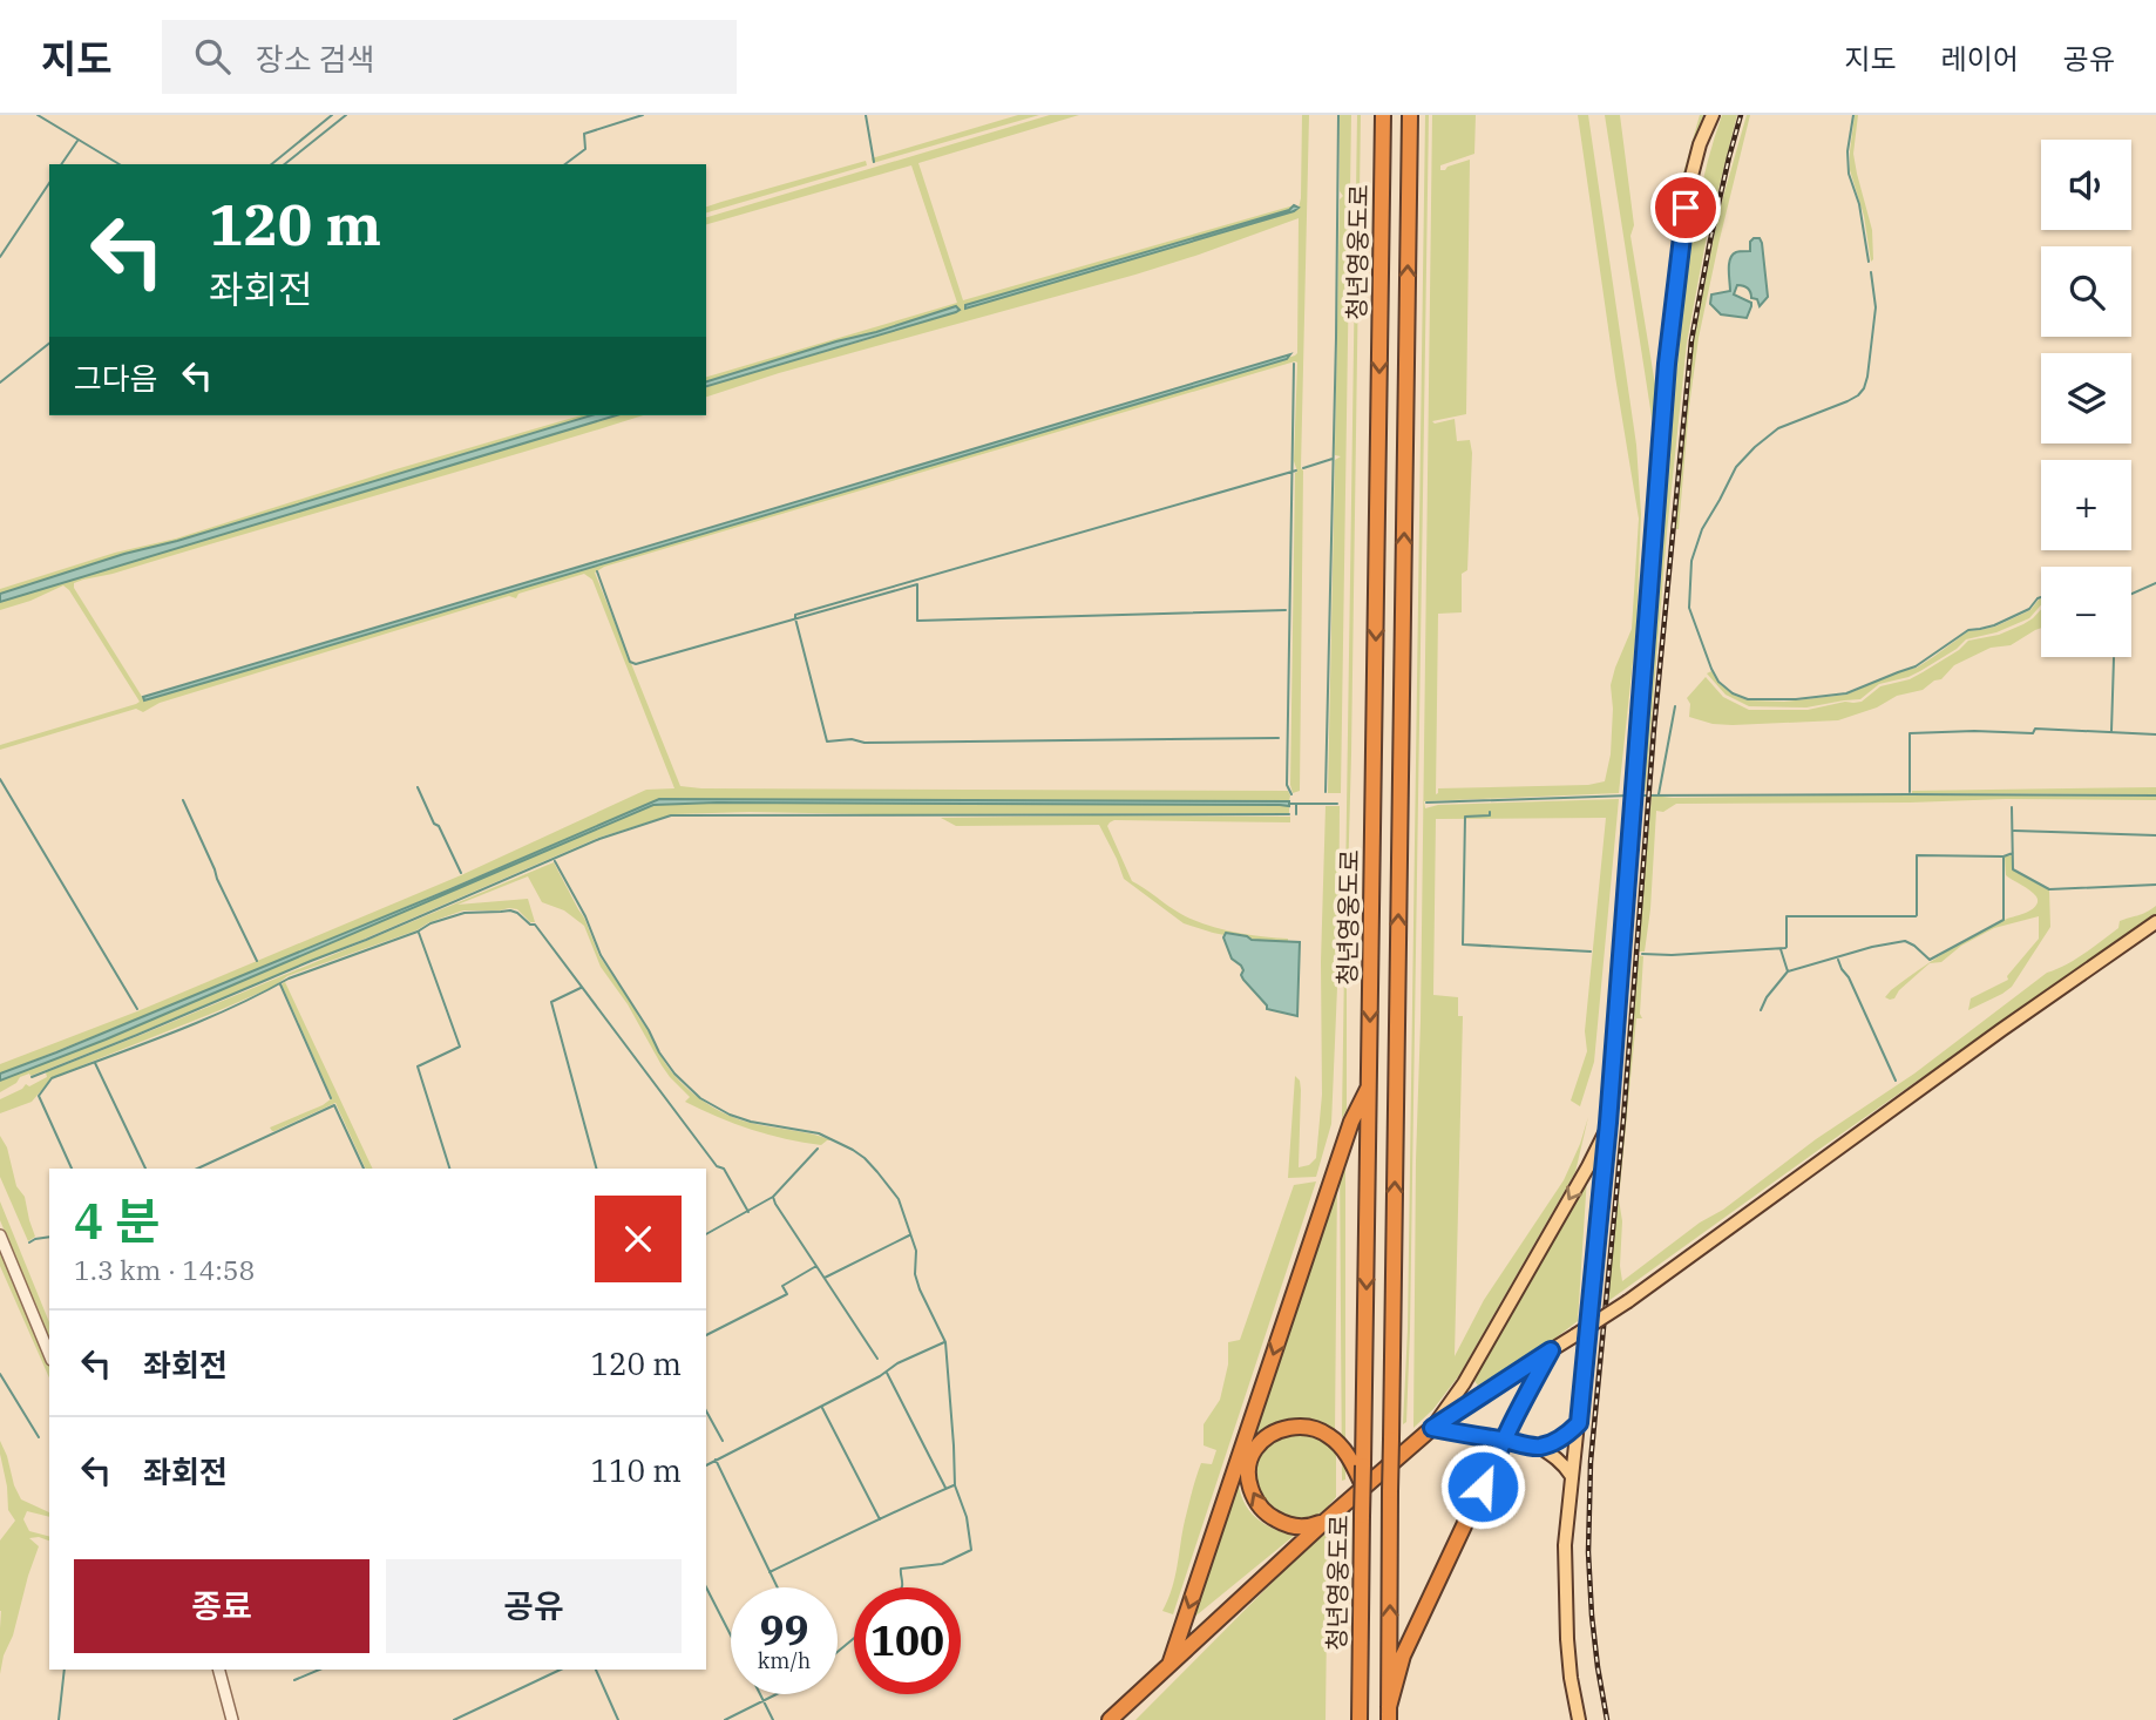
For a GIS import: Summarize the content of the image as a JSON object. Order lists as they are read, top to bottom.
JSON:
{
  "streets": {
    "highway": ["청년영웅도로"]
  },
  "page": {
    "header": "지도",
    "search": "장소 검색",
    "nav": ["지도", "레이어", "공유"],
    "map_buttons": ["+", "−"],
    "turn": ["120 m", "좌회전"],
    "then": "그다음",
    "heading": ["4 분", "1.3 km · 14:58"],
    "list": [
      {
        "name": "좌회전",
        "value": "120 m"
      },
      {
        "name": "좌회전",
        "value": "110 m"
      }
    ],
    "buttons": ["종료", "공유"],
    "speed": "99 km/h",
    "limit": "100"
  }
}
